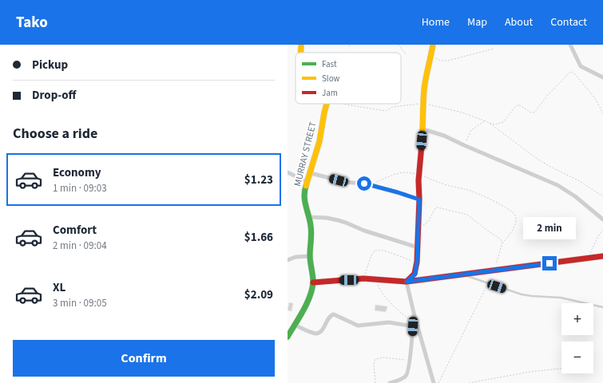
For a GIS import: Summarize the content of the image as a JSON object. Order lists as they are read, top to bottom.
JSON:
{
  "streets": {
    "street": ["MURRAY STREET"]
  },
  "legend": ["Fast", "Slow", "Jam"],
  "page": {
    "header": "Tako",
    "nav": [
      "Home",
      "Map",
      "About",
      "Contact"
    ],
    "banner": ["Pickup", "Drop-off"],
    "heading": "Choose a ride",
    "list": [
      {
        "name": "Economy",
        "note": "1 min · 09:03",
        "value": "$1.23"
      },
      {
        "name": "Comfort",
        "note": "2 min · 09:04",
        "value": "$1.66"
      },
      {
        "name": "XL",
        "note": "3 min · 09:05",
        "value": "$2.09"
      }
    ],
    "bubble": "2 min",
    "map_buttons": ["+", "−"],
    "buttons": "Confirm"
  }
}
